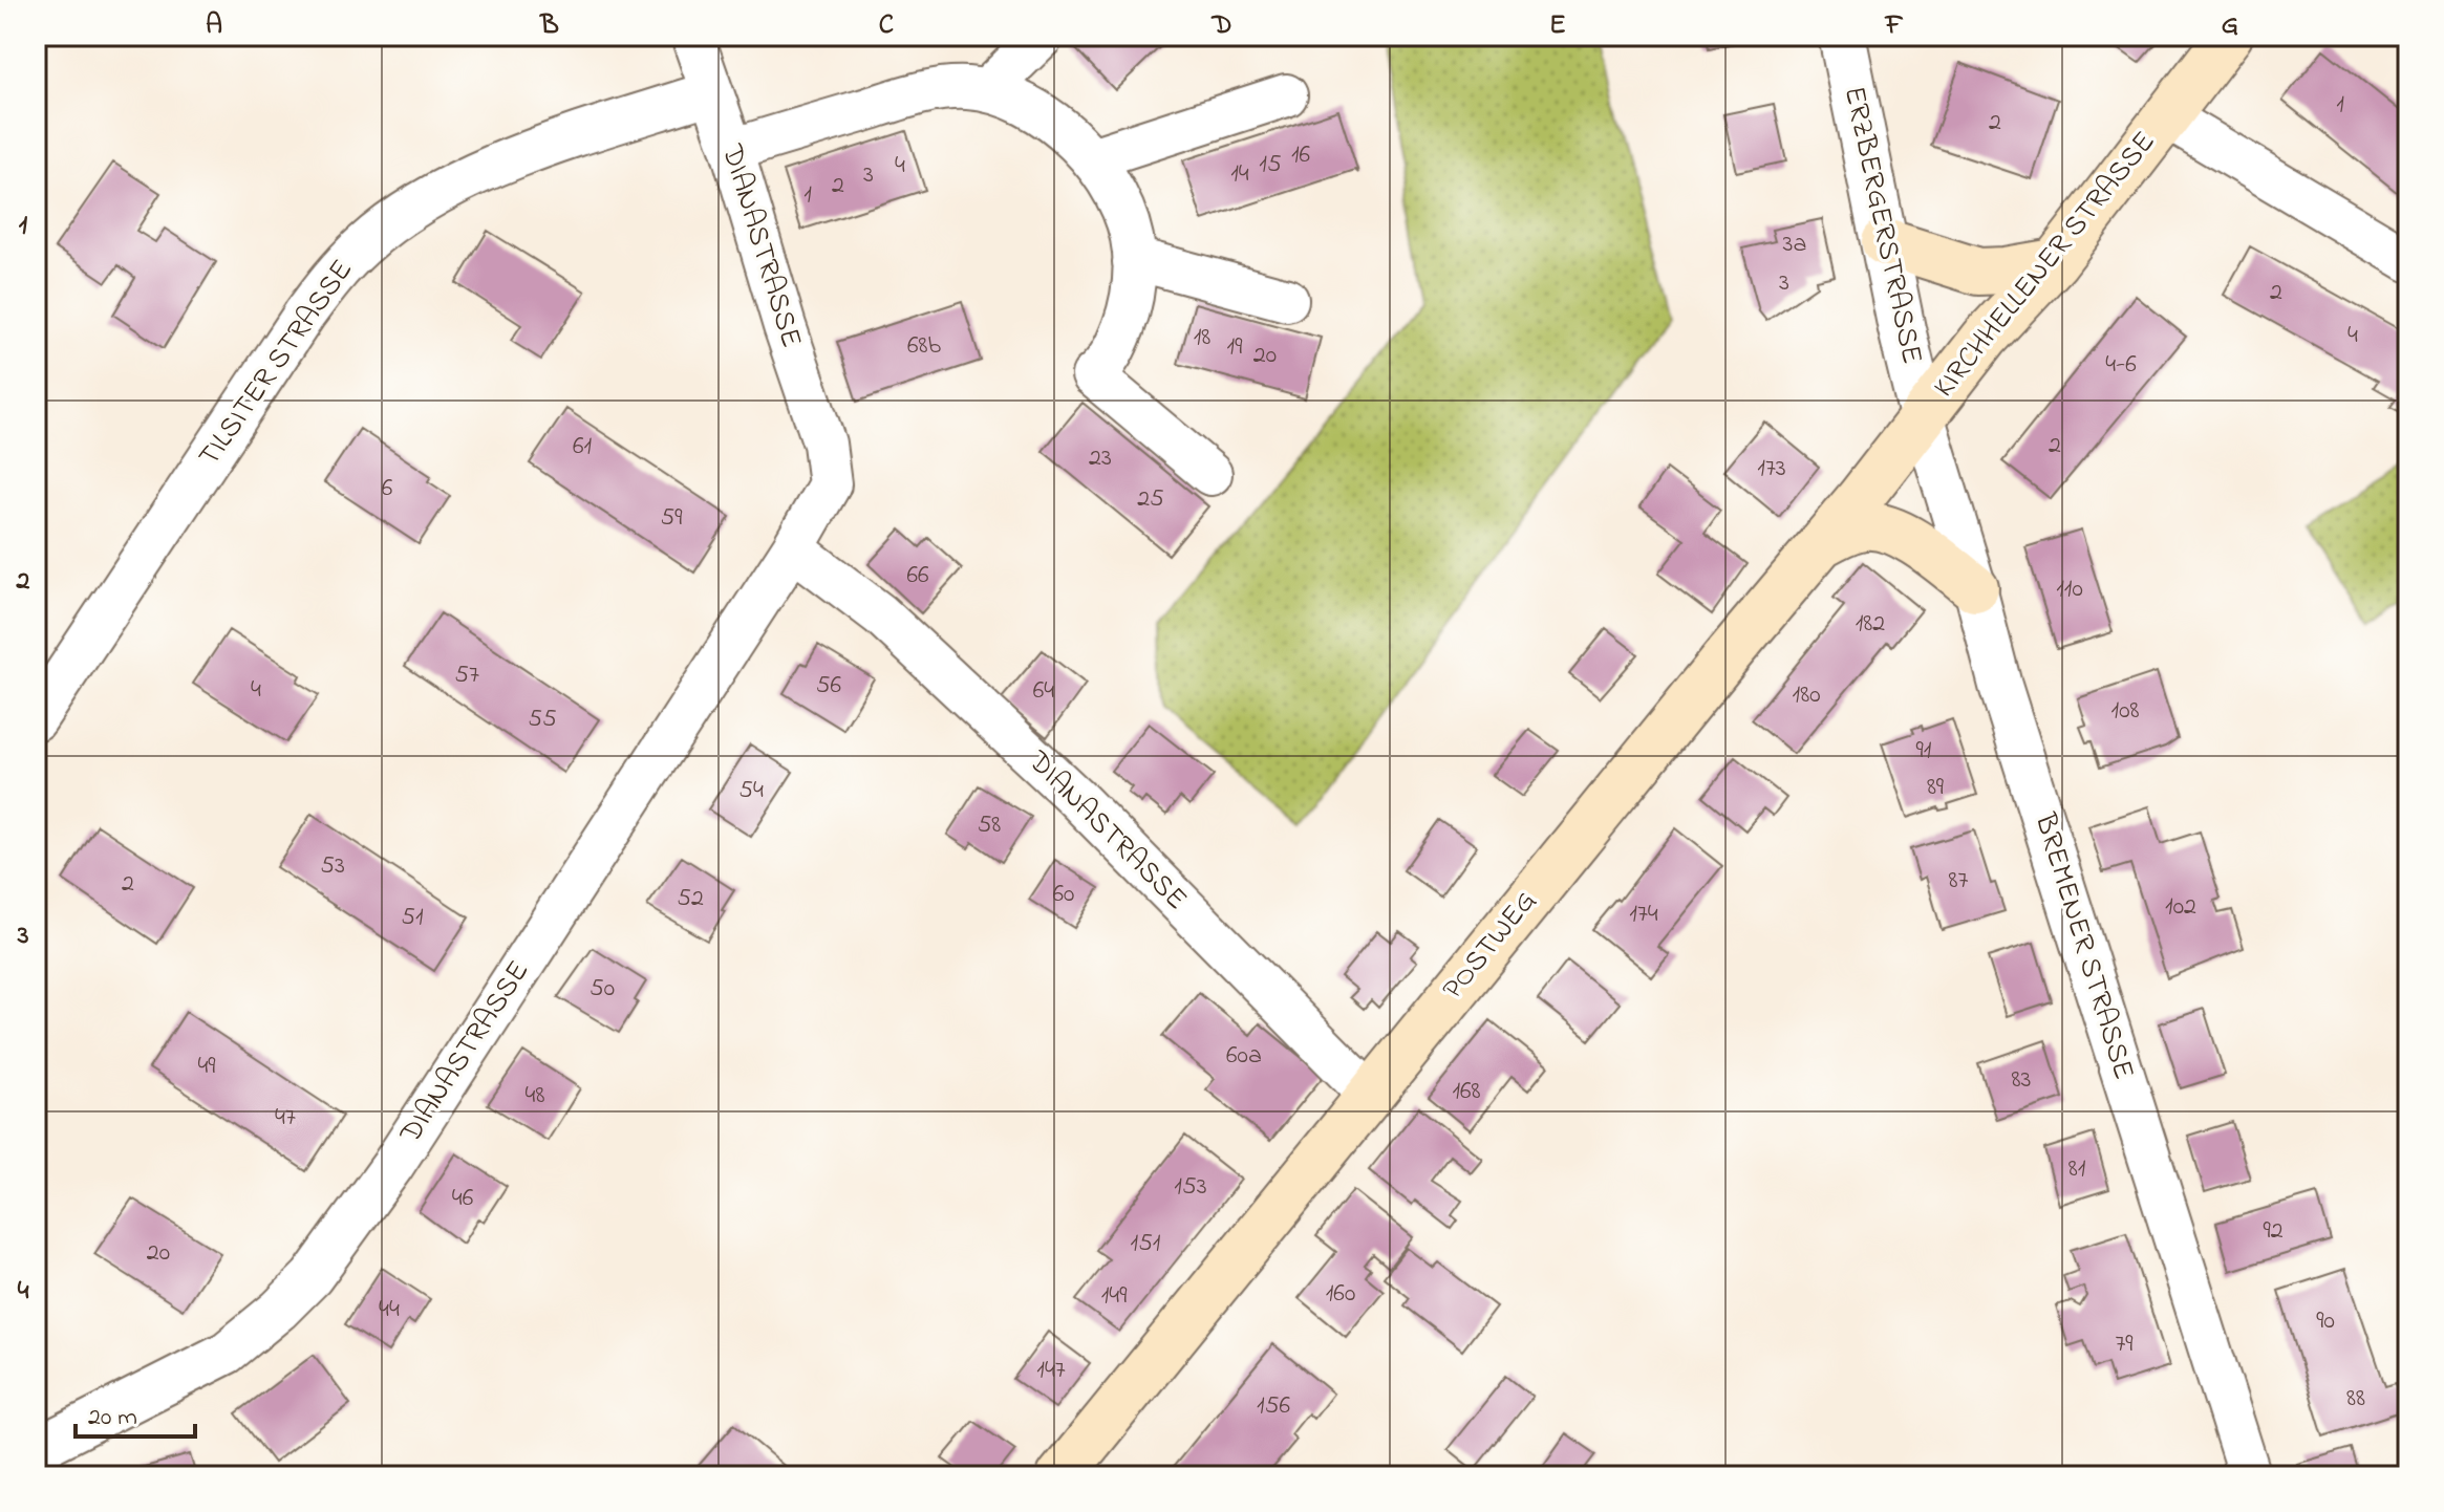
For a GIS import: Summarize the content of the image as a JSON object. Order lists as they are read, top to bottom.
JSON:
{
  "streets": {
    "main road": ["KIRCHHELLENER STRASSE", "POSTWEG"],
    "street": [
      "ERZBERGERSTRASSE",
      "DIANASTRASSE",
      "TILSITER STRASSE",
      "BREMENER STRASSE"
    ]
  },
  "crossings": [
    ["ERZBERGERSTRASSE", "KIRCHHELLENER STRASSE"],
    ["ERZBERGERSTRASSE", "POSTWEG"],
    ["ERZBERGERSTRASSE", "BREMENER STRASSE"],
    ["DIANASTRASSE", "TILSITER STRASSE"],
    ["DIANASTRASSE", "POSTWEG"],
    ["KIRCHHELLENER STRASSE", "POSTWEG"],
    ["KIRCHHELLENER STRASSE", "BREMENER STRASSE"],
    ["POSTWEG", "BREMENER STRASSE"]
  ],
  "house_numbers": [
    "1",
    "2",
    "16",
    "15",
    "4",
    "14",
    "3",
    "2",
    "1",
    "3a",
    "3",
    "2",
    "4",
    "18",
    "68b",
    "19",
    "20",
    "4-6",
    "2",
    "61",
    "23",
    "173",
    "6",
    "25",
    "59",
    "66",
    "110",
    "182",
    "57",
    "56",
    "4",
    "64",
    "180",
    "108",
    "55",
    "91",
    "89",
    "54",
    "58",
    "53",
    "87",
    "2",
    "60",
    "52",
    "102",
    "174",
    "51",
    "50",
    "60a",
    "49",
    "83",
    "168",
    "48",
    "47",
    "81",
    "153",
    "46",
    "92",
    "151",
    "20",
    "160",
    "149",
    "44",
    "90",
    "79",
    "147",
    "88",
    "156"
  ],
  "scale_bar": "20 m",
  "grid": {
    "columns": [
      "A",
      "B",
      "C",
      "D",
      "E",
      "F",
      "G"
    ],
    "rows": [
      "1",
      "2",
      "3",
      "4"
    ]
  }
}
